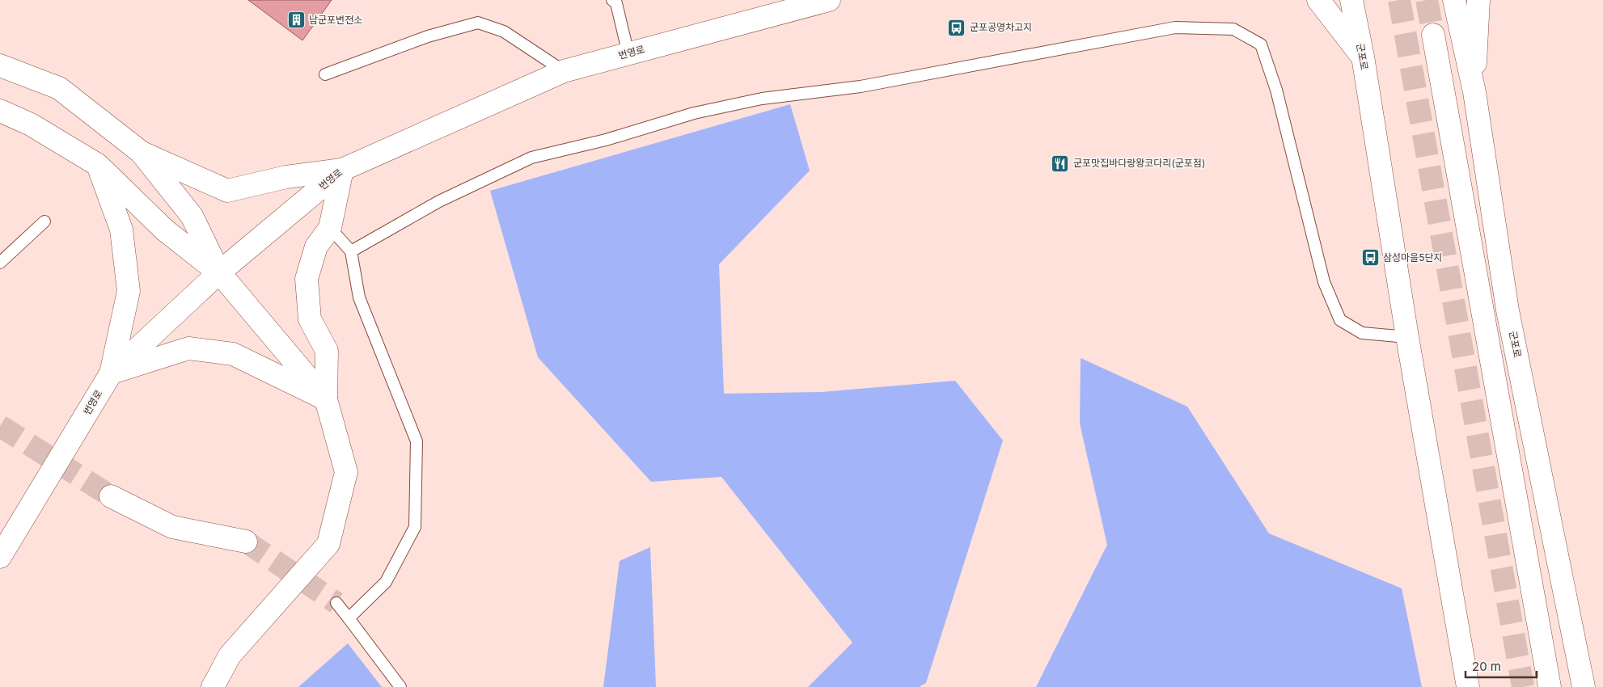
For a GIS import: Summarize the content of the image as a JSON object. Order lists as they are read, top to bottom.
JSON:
{
  "streets": {
    "main road": ["번영로", "군포로"]
  },
  "places": {
    "building": ["남군포변전소"],
    "bus stop": ["군포공영차고지", "삼성마을5단지"],
    "restaurant": ["군포맛집바다랑왕코다리(군포점)"]
  },
  "scale_bar": "20 m"
}
